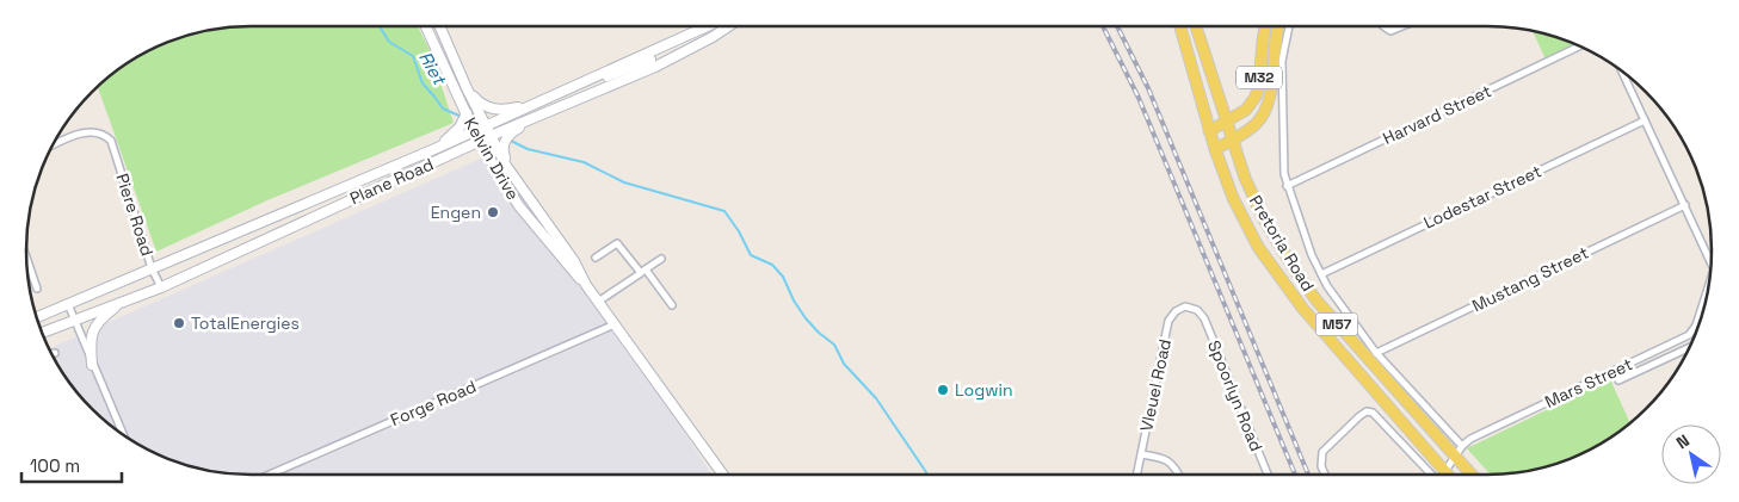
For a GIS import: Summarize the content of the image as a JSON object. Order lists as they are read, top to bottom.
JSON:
{
  "streets": {
    "main road": [
      "M32",
      "Kelvin Drive",
      "Plane Road",
      "Pretoria Road",
      "M57"
    ],
    "street": [
      "Harvard Street",
      "Lodestar Street",
      "Piere Road",
      "Mustang Street",
      "Mars Street",
      "Vleuel Road",
      "Spoorlyn Road",
      "Forge Road"
    ]
  },
  "crossings": [
    ["M32", "Pretoria Road"],
    ["Kelvin Drive", "Plane Road"],
    ["Kelvin Drive", "Forge Road"],
    ["Plane Road", "Piere Road"],
    ["Pretoria Road", "Mars Street"],
    ["Vleuel Road", "Spoorlyn Road"]
  ],
  "water": ["Riet"],
  "places": ["Engen", "TotalEnergies", "Logwin"],
  "scale_bar": "100 m",
  "north": "top left"
}
